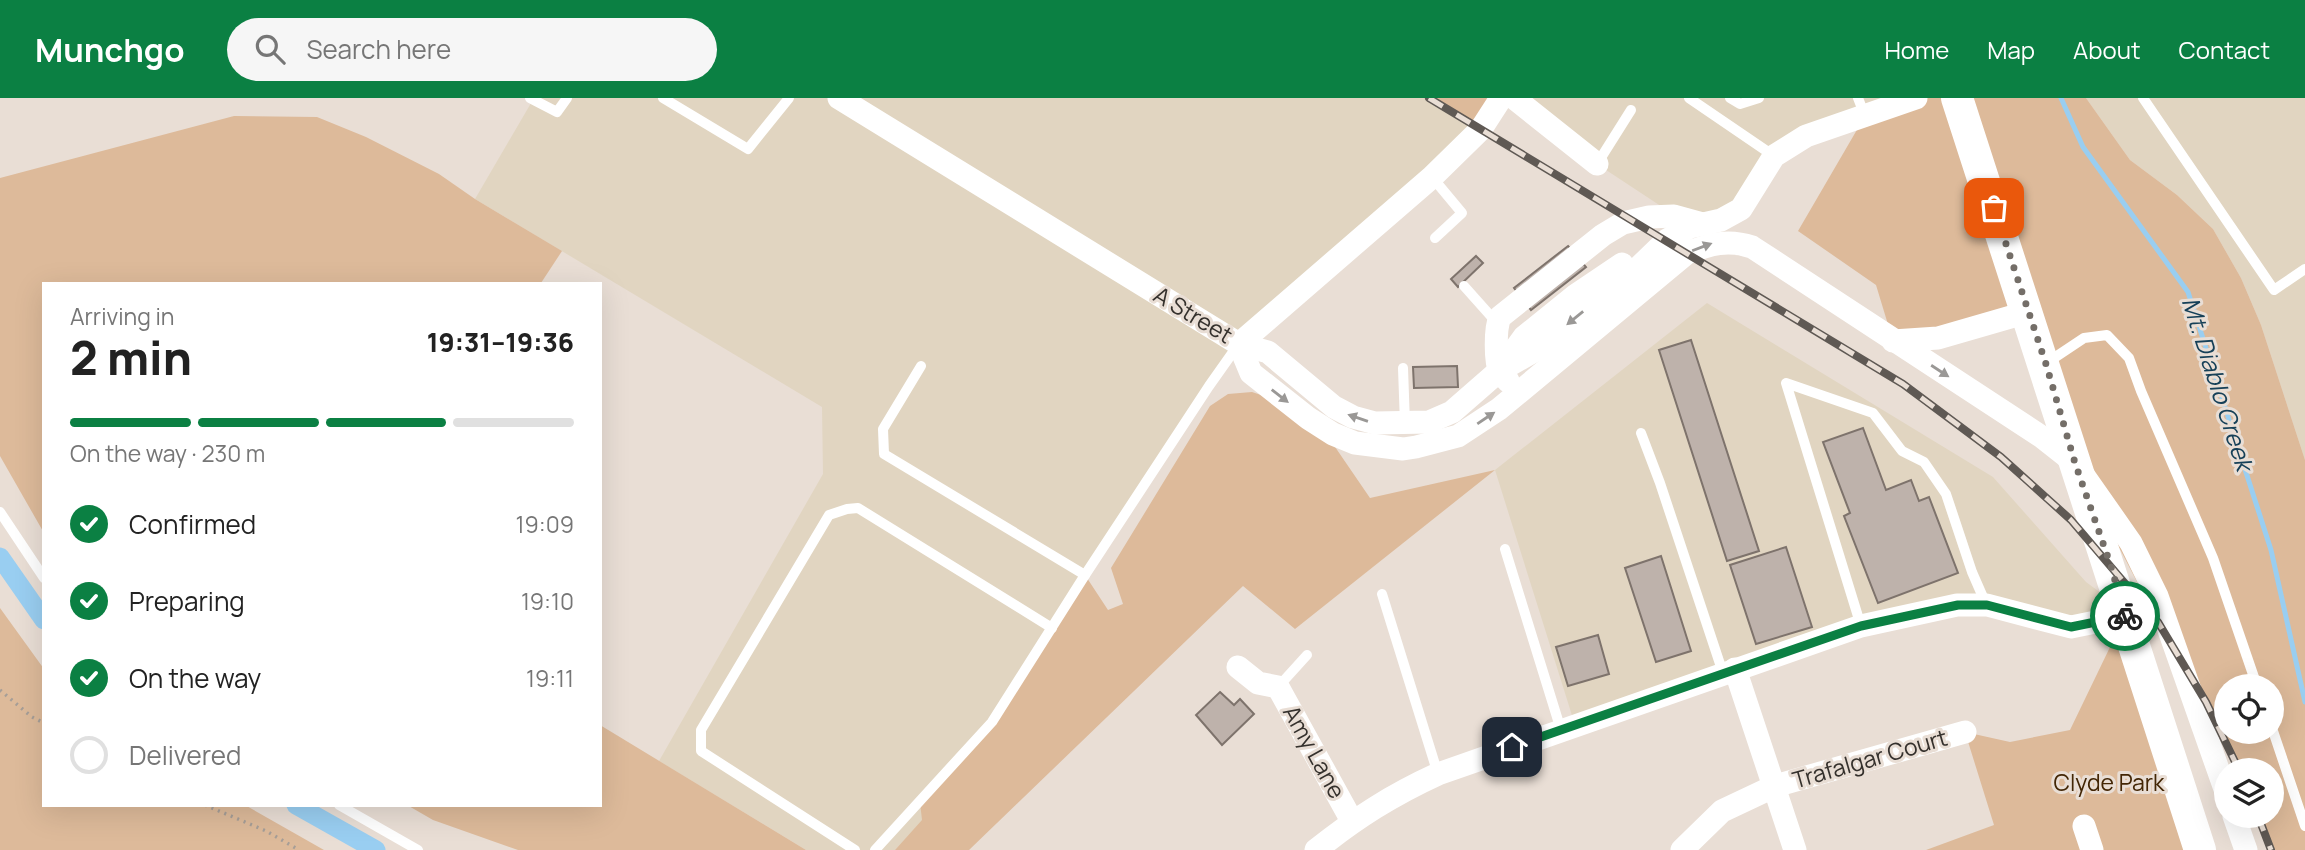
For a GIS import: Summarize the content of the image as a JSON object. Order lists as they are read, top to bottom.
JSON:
{
  "streets": {
    "street": ["A Street", "Amy Lane", "Trafalgar Court"]
  },
  "water": ["Mt. Diablo Creek"],
  "parks": ["Clyde Park"],
  "page": {
    "header": "Munchgo",
    "search": "Search here",
    "nav": [
      "Home",
      "Map",
      "About",
      "Contact"
    ],
    "heading": ["2 min", "Arriving in", "19:31–19:36"],
    "bar": "On the way · 230 m",
    "list": [
      ["Confirmed", "19:09"],
      ["Preparing", "19:10"],
      ["On the way", "19:11"],
      "Delivered"
    ]
  }
}
